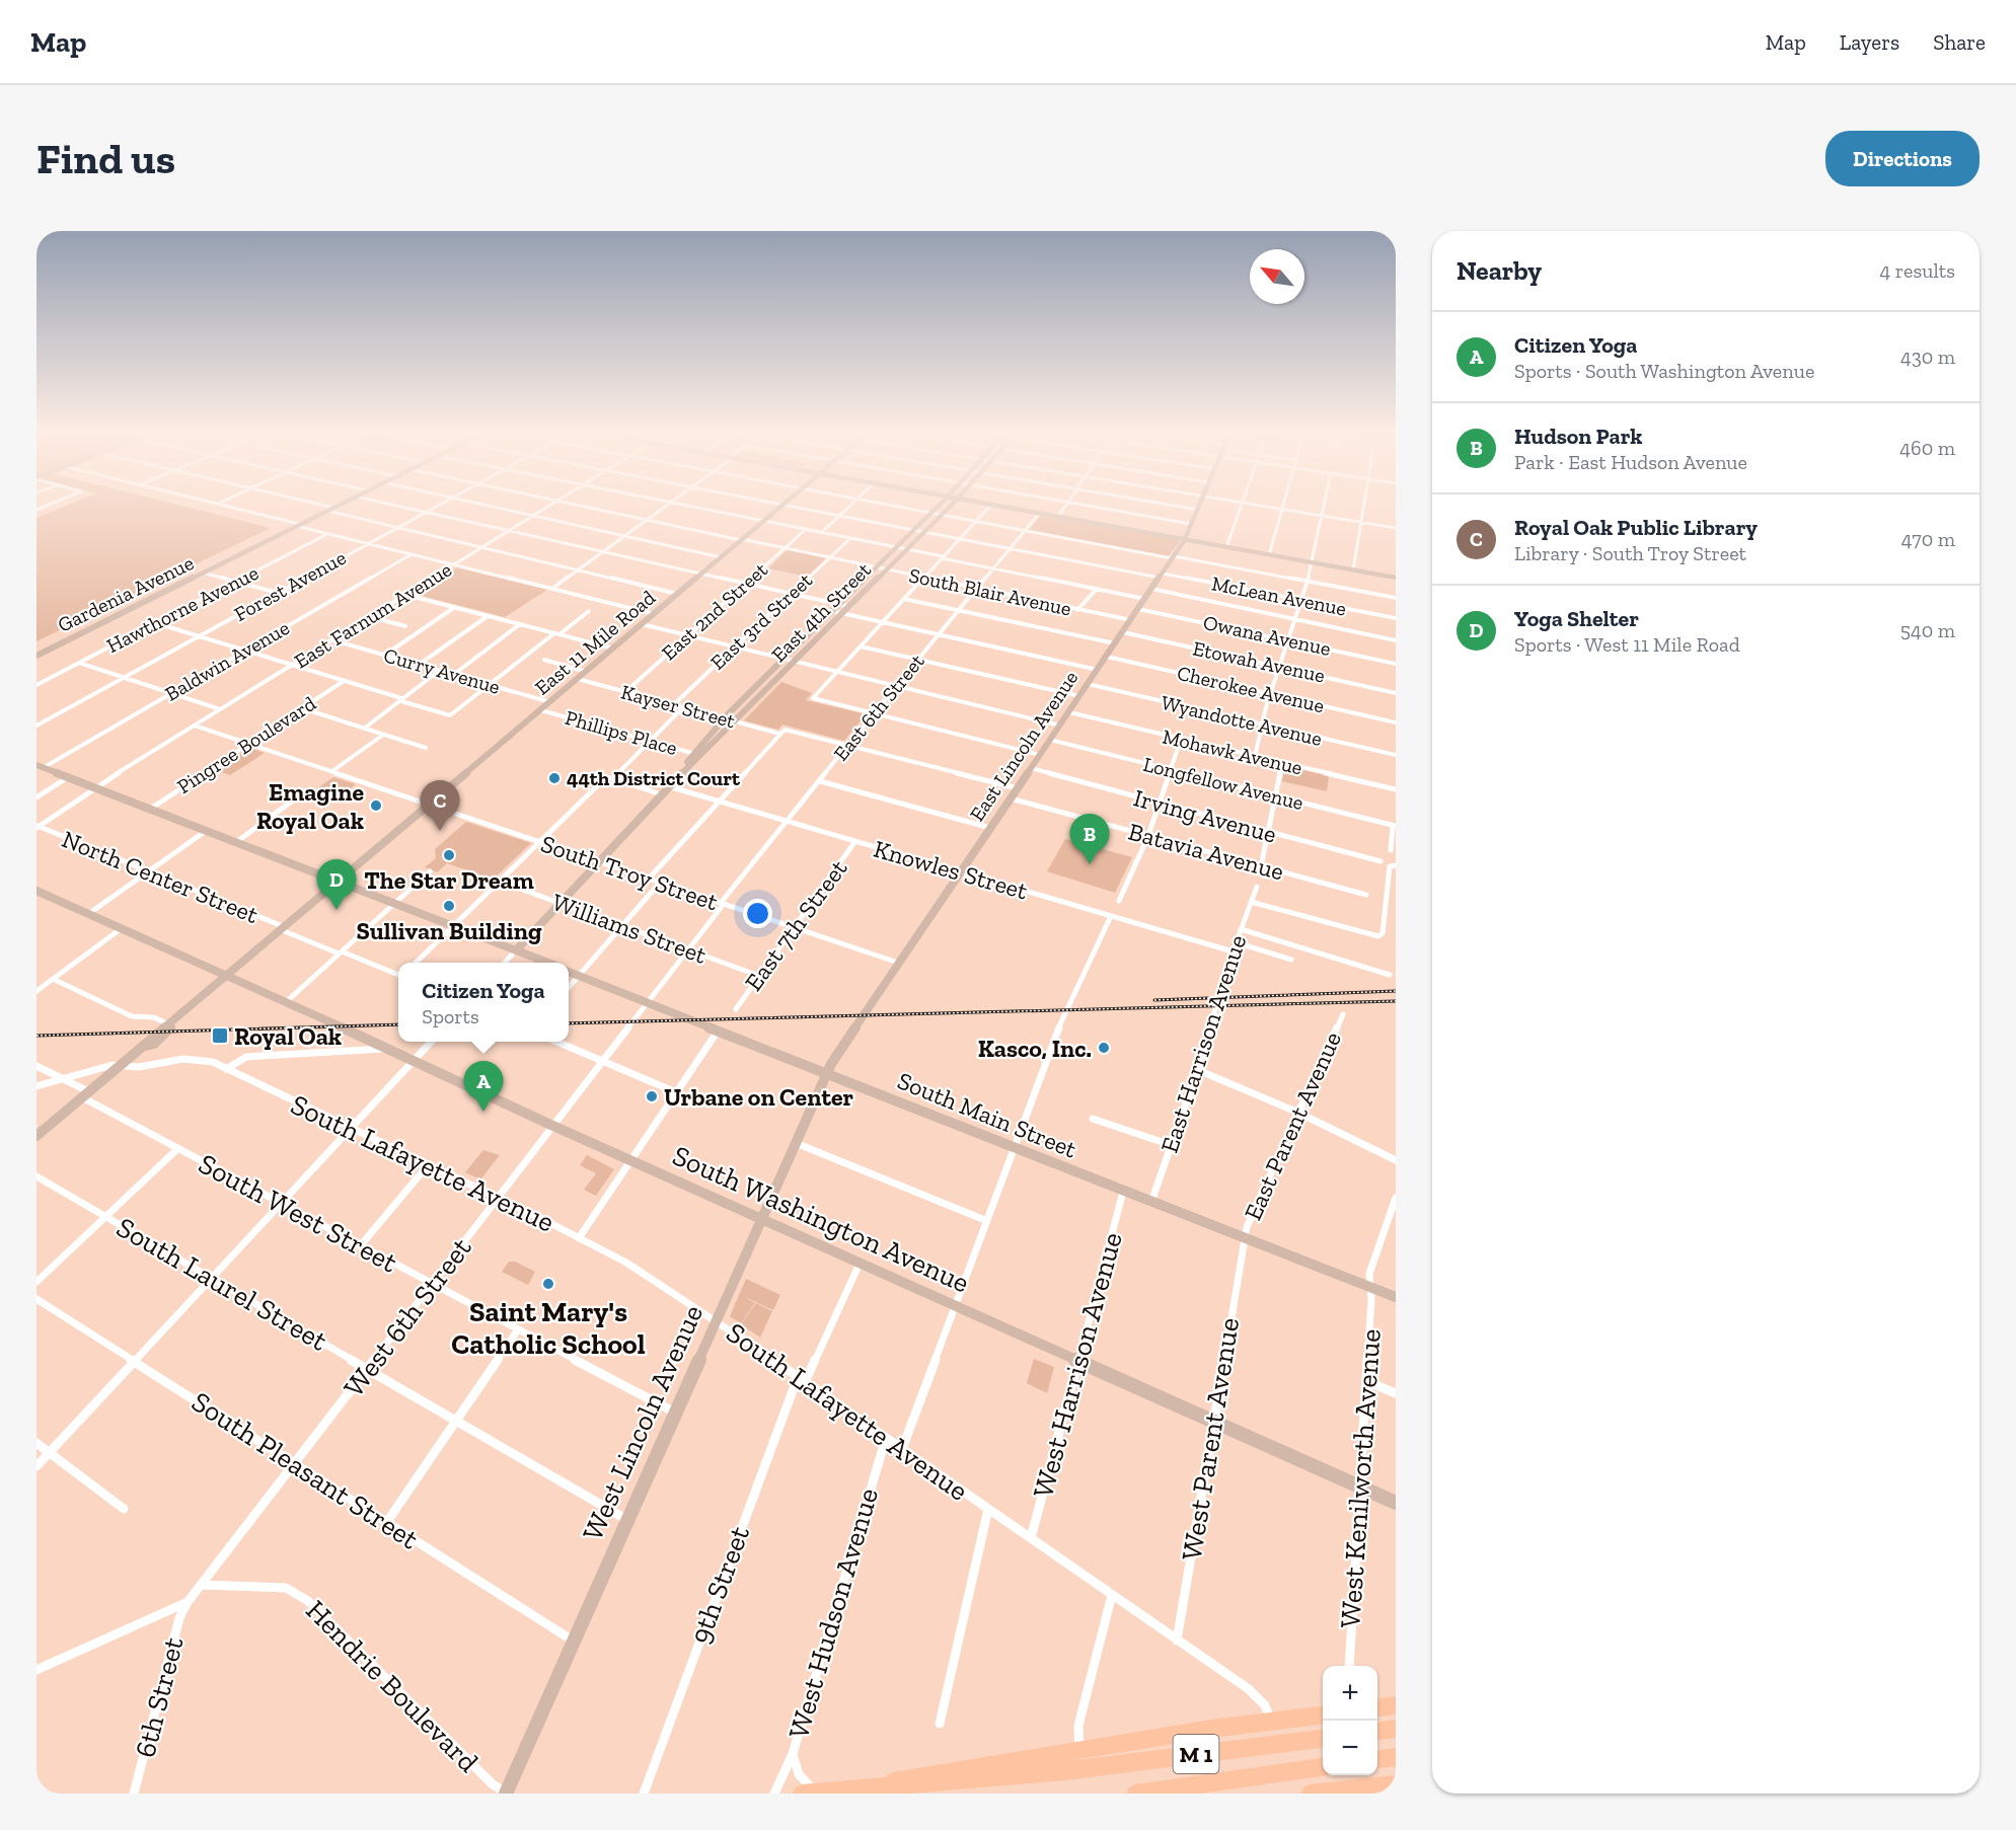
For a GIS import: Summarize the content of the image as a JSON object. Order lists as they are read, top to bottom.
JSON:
{
  "streets": {
    "main road": ["M 1"],
    "street": [
      "Forest Avenue",
      "South Blair Avenue",
      "Gardenia Avenue",
      "McLean Avenue",
      "Hawthorne Avenue",
      "East 2nd Street",
      "East 4th Street",
      "East Farnum Avenue",
      "East 3rd Street",
      "Owana Avenue",
      "East 11 Mile Road",
      "Baldwin Avenue",
      "Etowah Avenue",
      "Curry Avenue",
      "Cherokee Avenue",
      "Kayser Street",
      "East 6th Street",
      "Wyandotte Avenue",
      "Phillips Place",
      "Pingree Boulevard",
      "East Lincoln Avenue",
      "Mohawk Avenue",
      "Longfellow Avenue",
      "Irving Avenue",
      "Batavia Avenue",
      "Knowles Street",
      "South Troy Street",
      "North Center Street",
      "East 7th Street",
      "Williams Street",
      "East Harrison Avenue",
      "South Main Street",
      "East Parent Avenue",
      "South Lafayette Avenue",
      "South West Street",
      "South Washington Avenue",
      "South Laurel Street",
      "West 6th Street",
      "West Harrison Avenue",
      "West Lincoln Avenue",
      "West Parent Avenue",
      "South Pleasant Street",
      "West Kenilworth Avenue",
      "9th Street",
      "West Hudson Avenue",
      "Hendrie Boulevard",
      "6th Street"
    ]
  },
  "crossings": [
    ["South Blair Avenue", "East 2nd Street"],
    ["South Blair Avenue", "East 4th Street"],
    ["South Blair Avenue", "East 3rd Street"],
    ["South Blair Avenue", "East 11 Mile Road"],
    ["South Blair Avenue", "East 6th Street"],
    ["South Blair Avenue", "East Lincoln Avenue"],
    ["McLean Avenue", "East 4th Street"],
    ["McLean Avenue", "East 11 Mile Road"],
    ["McLean Avenue", "East 6th Street"],
    ["McLean Avenue", "East Lincoln Avenue"],
    ["East 2nd Street", "Kayser Street"],
    ["East 4th Street", "Kayser Street"],
    ["East 4th Street", "Phillips Place"],
    ["East 4th Street", "Knowles Street"],
    ["East 4th Street", "South Troy Street"],
    ["East 4th Street", "Williams Street"],
    ["East Farnum Avenue", "Curry Avenue"],
    ["East Farnum Avenue", "South Troy Street"],
    ["East Farnum Avenue", "North Center Street"],
    ["East 3rd Street", "Kayser Street"],
    ["Owana Avenue", "East Lincoln Avenue"],
    ["East 11 Mile Road", "Curry Avenue"],
    ["East 11 Mile Road", "Kayser Street"],
    ["East 11 Mile Road", "Phillips Place"],
    ["East 11 Mile Road", "South Troy Street"],
    ["East 11 Mile Road", "North Center Street"],
    ["East 11 Mile Road", "South Lafayette Avenue"],
    ["East 11 Mile Road", "South West Street"],
    ["East 11 Mile Road", "South Washington Avenue"],
    ["Etowah Avenue", "East Lincoln Avenue"],
    ["Cherokee Avenue", "East Lincoln Avenue"],
    ["East 6th Street", "Knowles Street"],
    ["East 6th Street", "South Troy Street"],
    ["East 6th Street", "Williams Street"],
    ["East 6th Street", "South Main Street"],
    ["East 6th Street", "West 6th Street"],
    ["Wyandotte Avenue", "East Lincoln Avenue"],
    ["Pingree Boulevard", "South Troy Street"],
    ["East Lincoln Avenue", "Mohawk Avenue"],
    ["East Lincoln Avenue", "Longfellow Avenue"],
    ["East Lincoln Avenue", "Irving Avenue"],
    ["East Lincoln Avenue", "Batavia Avenue"],
    ["East Lincoln Avenue", "Knowles Street"],
    ["East Lincoln Avenue", "South Troy Street"],
    ["East Lincoln Avenue", "South Main Street"],
    ["East Lincoln Avenue", "West Lincoln Avenue"],
    ["Knowles Street", "East 7th Street"],
    ["Knowles Street", "East Harrison Avenue"],
    ["South Troy Street", "East 7th Street"],
    ["East 7th Street", "Williams Street"],
    ["East Harrison Avenue", "South Main Street"],
    ["South Main Street", "East Parent Avenue"],
    ["South Main Street", "West 6th Street"],
    ["South Main Street", "West Harrison Avenue"],
    ["South Main Street", "West Lincoln Avenue"],
    ["South Main Street", "West Parent Avenue"],
    ["South Main Street", "West Kenilworth Avenue"],
    ["East Parent Avenue", "West Parent Avenue"],
    ["South Lafayette Avenue", "South West Street"],
    ["South Lafayette Avenue", "West 6th Street"],
    ["South Lafayette Avenue", "West Harrison Avenue"],
    ["South Lafayette Avenue", "West Lincoln Avenue"],
    ["South Lafayette Avenue", "West Parent Avenue"],
    ["South Lafayette Avenue", "9th Street"],
    ["South Lafayette Avenue", "West Hudson Avenue"],
    ["South West Street", "West 6th Street"],
    ["South West Street", "West Lincoln Avenue"],
    ["South Washington Avenue", "West 6th Street"],
    ["South Washington Avenue", "West Harrison Avenue"],
    ["South Washington Avenue", "West Lincoln Avenue"],
    ["South Washington Avenue", "West Parent Avenue"],
    ["South Washington Avenue", "West Kenilworth Avenue"],
    ["South Washington Avenue", "9th Street"],
    ["South Laurel Street", "West 6th Street"],
    ["South Laurel Street", "West Lincoln Avenue"],
    ["West 6th Street", "South Pleasant Street"],
    ["West 6th Street", "Hendrie Boulevard"],
    ["West 6th Street", "6th Street"],
    ["West Lincoln Avenue", "South Pleasant Street"],
    ["West Lincoln Avenue", "Hendrie Boulevard"],
    ["West Hudson Avenue", "M 1"]
  ],
  "places": {
    "other": [
      "44th District Court",
      "Emagine Royal Oak",
      "The Star Dream",
      "Sullivan Building",
      "Kasco, Inc.",
      "Urbane on Center",
      "Saint Mary's Catholic School"
    ],
    "transit": ["Royal Oak"]
  },
  "north": "top left",
  "page": {
    "header": "Map",
    "nav": ["Map", "Layers", "Share"],
    "buttons": "Directions",
    "title": "Find us",
    "heading": ["Nearby", "4 results"],
    "list": [
      {
        "mark": "A",
        "name": "Citizen Yoga",
        "note": "Sports · South Washington Avenue",
        "value": "430 m"
      },
      {
        "mark": "B",
        "name": "Hudson Park",
        "note": "Park · East Hudson Avenue",
        "value": "460 m"
      },
      {
        "mark": "C",
        "name": "Royal Oak Public Library",
        "note": "Library · South Troy Street",
        "value": "470 m"
      },
      {
        "mark": "D",
        "name": "Yoga Shelter",
        "note": "Sports · West 11 Mile Road",
        "value": "540 m"
      }
    ],
    "pins": [
      "C",
      "B",
      "D",
      "A"
    ],
    "popup": ["Citizen Yoga", "Sports"],
    "map_buttons": ["+", "−"]
  }
}
